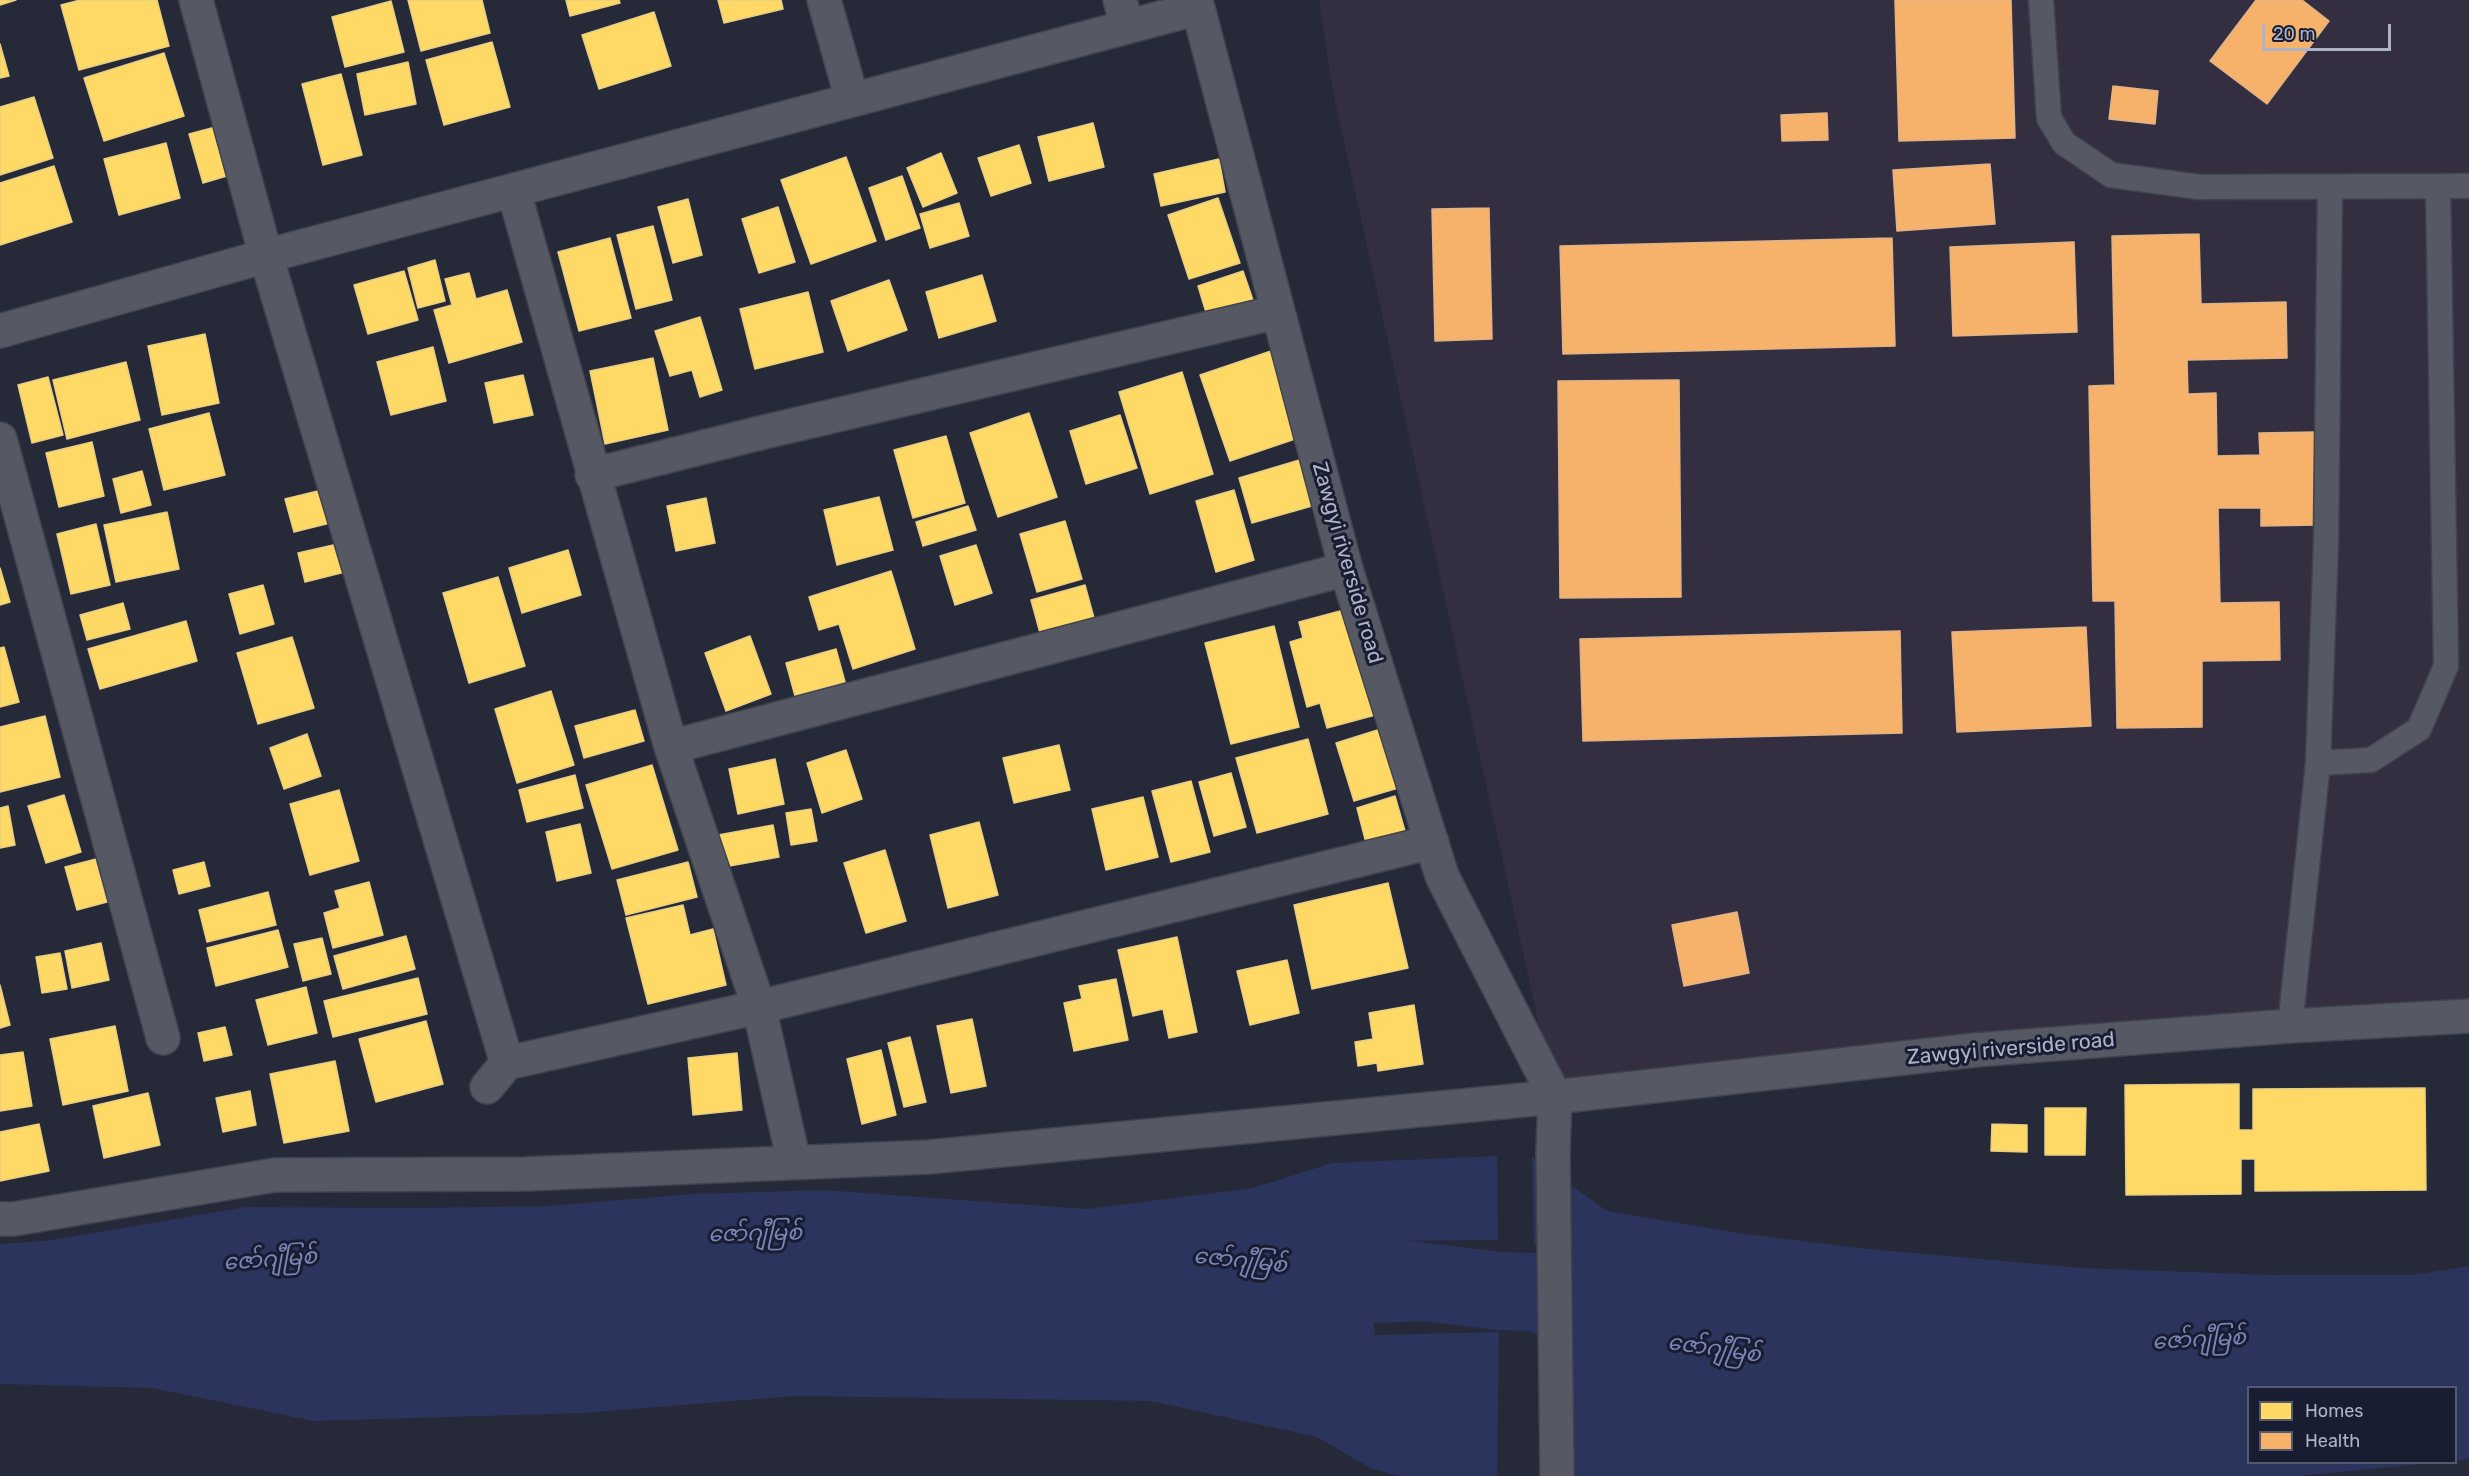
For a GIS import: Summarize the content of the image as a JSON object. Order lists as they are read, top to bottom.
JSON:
{
  "streets": {
    "street": ["Zawgyi riverside road"]
  },
  "water": ["ဇော်ဂျီမြစ်"],
  "legend": ["Homes", "Health"],
  "scale_bar": "20 m"
}
